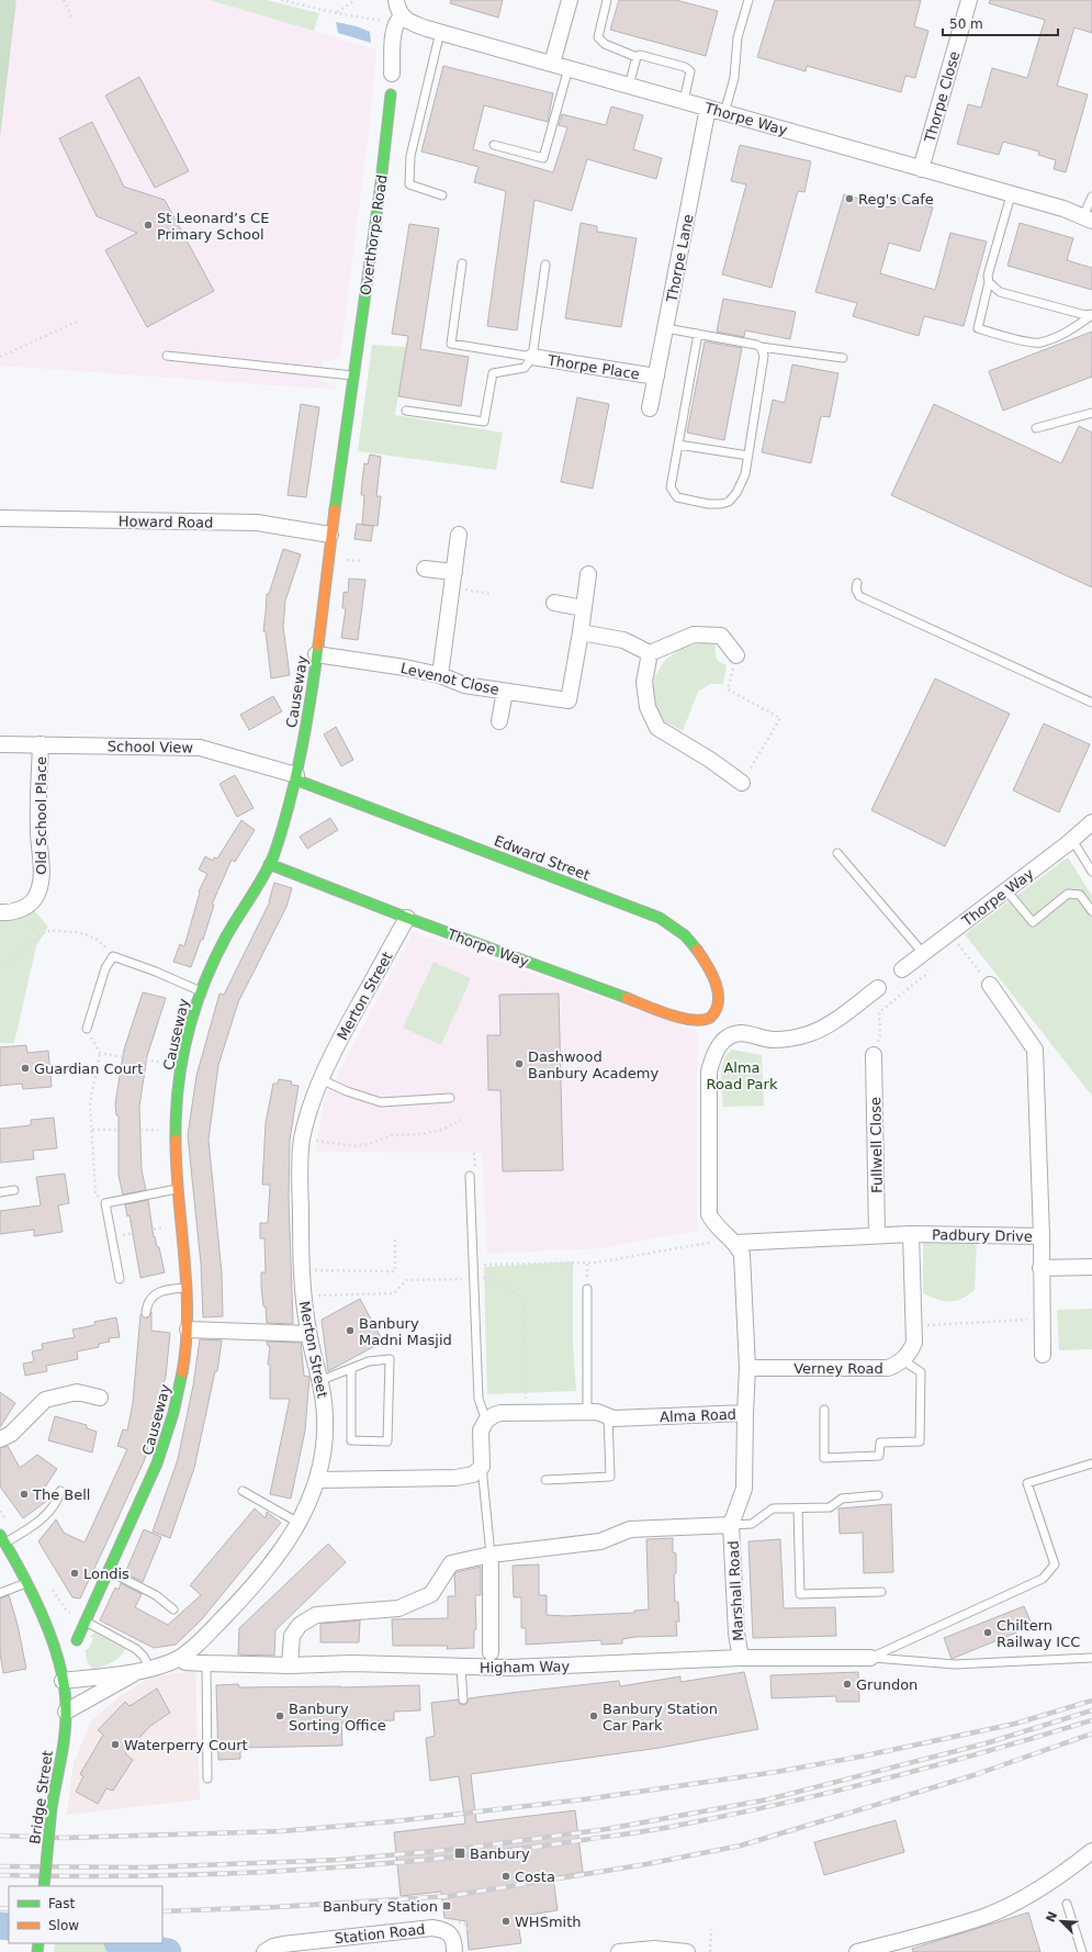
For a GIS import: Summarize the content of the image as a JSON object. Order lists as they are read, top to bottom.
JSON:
{
  "streets": {
    "street": [
      "Thorpe Close",
      "Thorpe Way",
      "Overthorpe Road",
      "Thorpe Lane",
      "Thorpe Place",
      "Howard Road",
      "Levenot Close",
      "Causeway",
      "School View",
      "Old School Place",
      "Edward Street",
      "Merton Street",
      "Fullwell Close",
      "Padbury Drive",
      "Verney Road",
      "Alma Road",
      "Marshall Road",
      "Higham Way",
      "Bridge Street",
      "Station Road"
    ]
  },
  "crossings": [
    ["Thorpe Close", "Thorpe Way"],
    ["Thorpe Way", "Thorpe Lane"],
    ["Thorpe Way", "Causeway"],
    ["Thorpe Way", "Edward Street"],
    ["Thorpe Way", "Merton Street"],
    ["Overthorpe Road", "Causeway"],
    ["Thorpe Lane", "Thorpe Place"],
    ["Howard Road", "Causeway"],
    ["Levenot Close", "Causeway"],
    ["Causeway", "School View"],
    ["Causeway", "Edward Street"],
    ["School View", "Old School Place"],
    ["School View", "Edward Street"],
    ["Merton Street", "Higham Way"],
    ["Merton Street", "Bridge Street"],
    ["Fullwell Close", "Padbury Drive"],
    ["Padbury Drive", "Verney Road"],
    ["Padbury Drive", "Alma Road"],
    ["Verney Road", "Alma Road"],
    ["Marshall Road", "Higham Way"]
  ],
  "parks": ["Alma Road Park"],
  "places": {
    "other": [
      "Reg's Cafe",
      "St Leonard’s CE Primary School",
      "Dashwood Banbury Academy",
      "Guardian Court",
      "Banbury Madni Masjid",
      "The Bell",
      "Londis",
      "Chiltern Railway ICC",
      "Grundon",
      "Banbury Sorting Office",
      "Banbury Station Car Park",
      "Waterperry Court",
      "Costa",
      "WHSmith"
    ],
    "transit": ["Banbury", "Banbury Station"]
  },
  "legend": ["Fast", "Slow"],
  "scale_bar": "50 m",
  "north": "top left"
}
